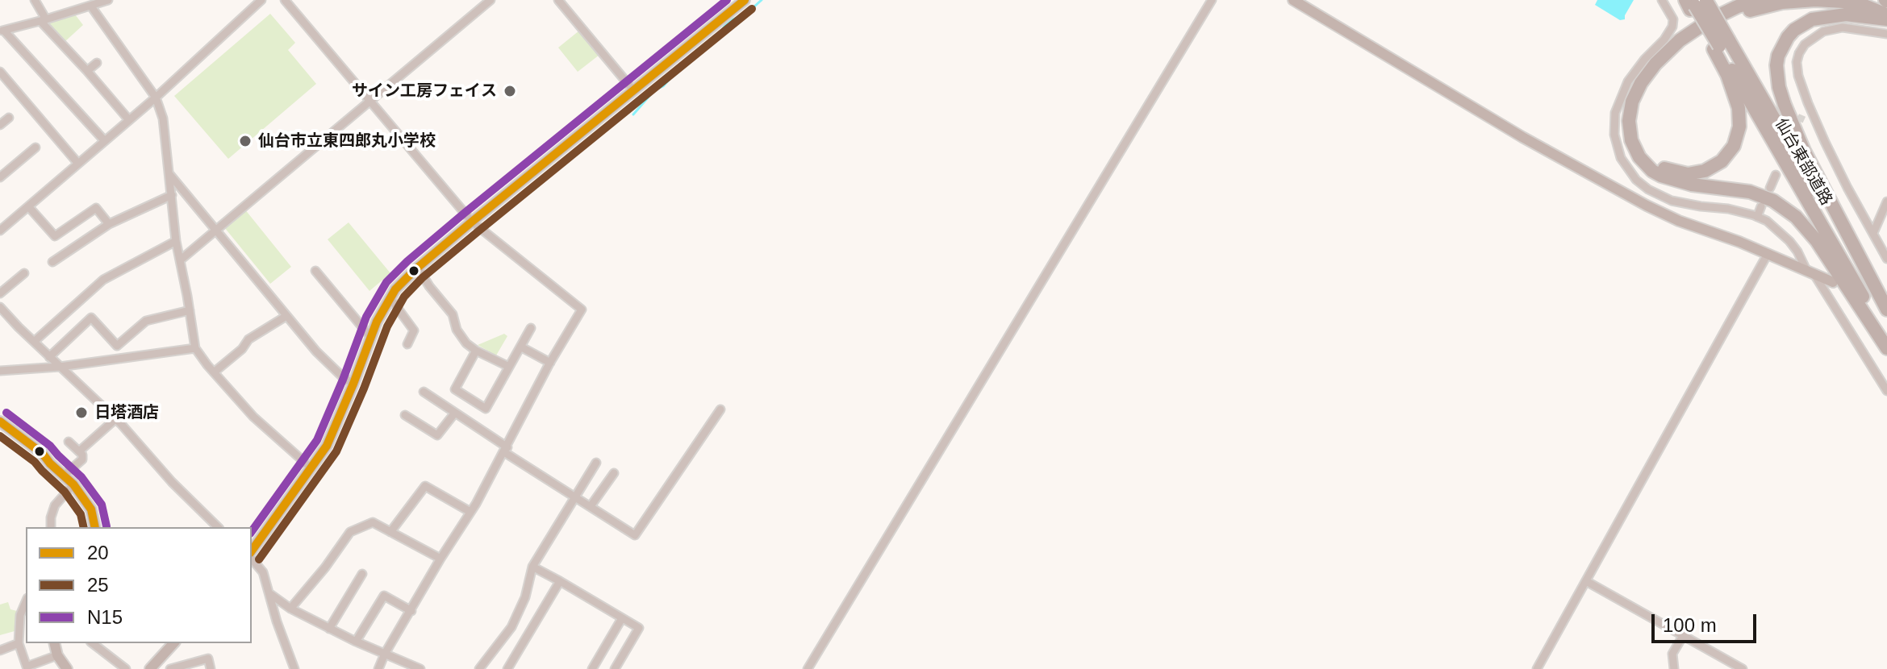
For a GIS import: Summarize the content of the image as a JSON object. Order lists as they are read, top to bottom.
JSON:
{
  "streets": {
    "highway": ["仙台東部道路"]
  },
  "places": ["サイン工房フェイス", "仙台市立東四郎丸小学校", "日塔酒店"],
  "lines": ["transit line 20", "transit line N15", "transit line 25"],
  "legend": ["20", "25", "N15"],
  "scale_bar": "100 m"
}
